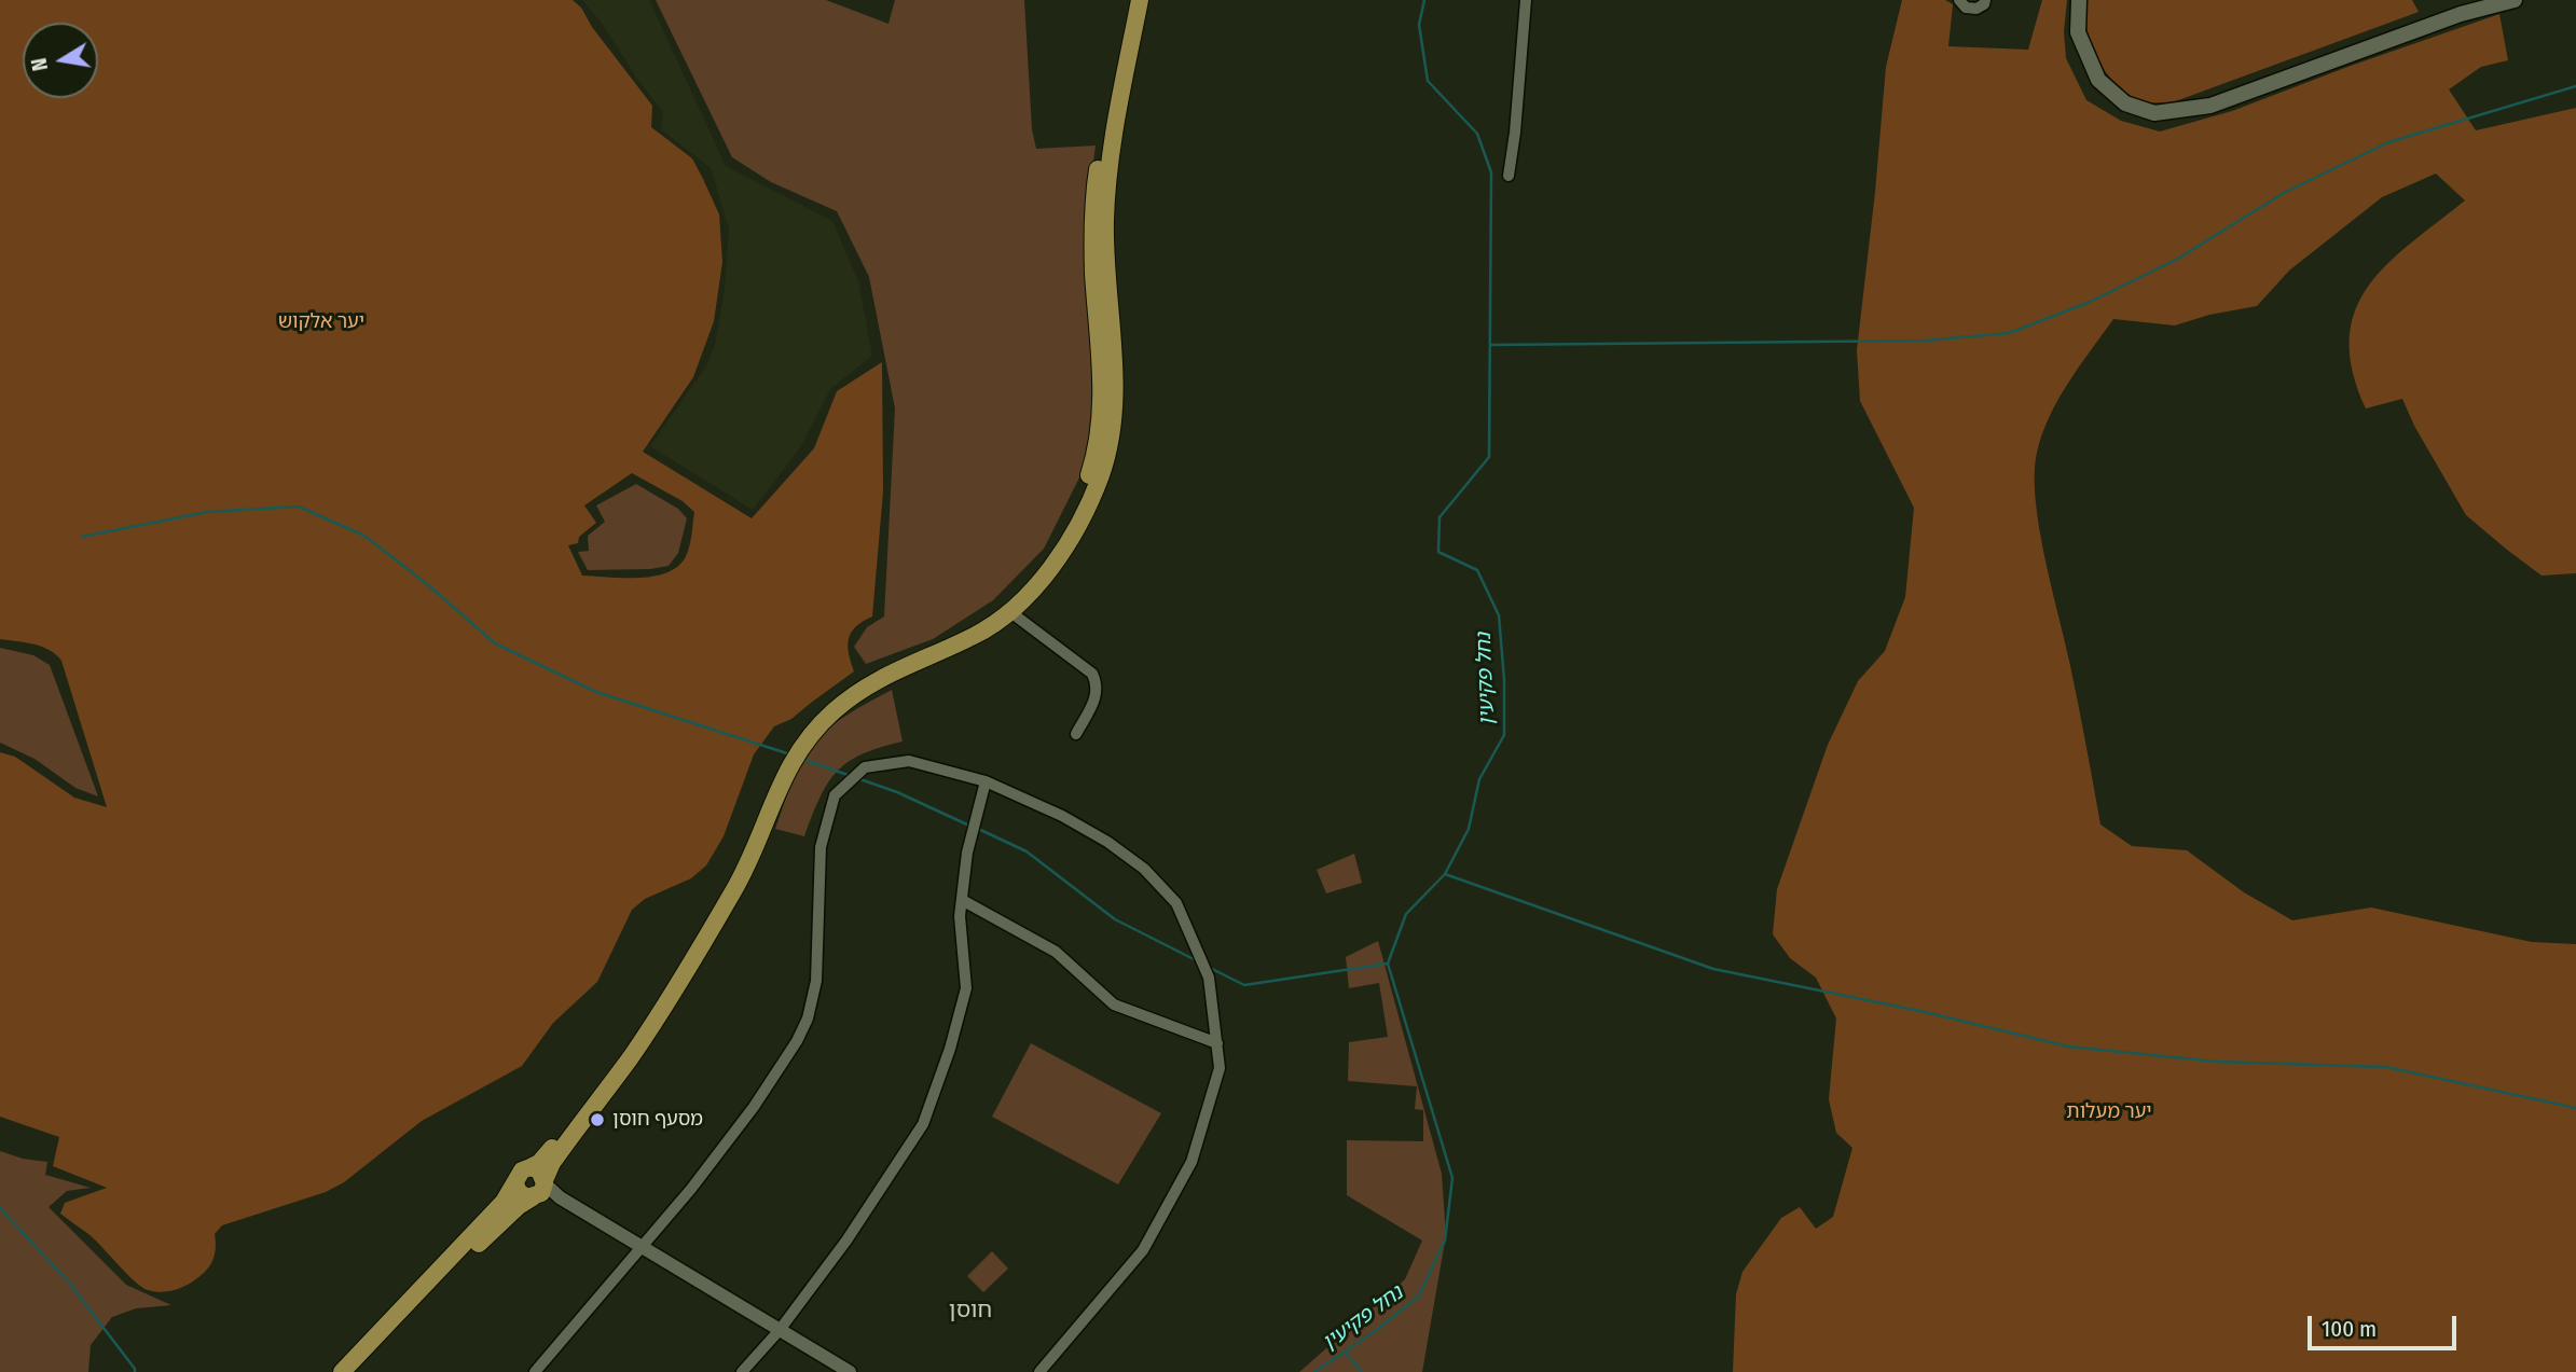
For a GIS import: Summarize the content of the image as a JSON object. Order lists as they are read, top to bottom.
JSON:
{
  "districts": ["חוסן"],
  "water": ["נחל פקיעין"],
  "parks": ["יער אלקוש", "יער מעלות"],
  "places": ["מסעף חוסן"],
  "scale_bar": "100 m",
  "north": "left"
}
